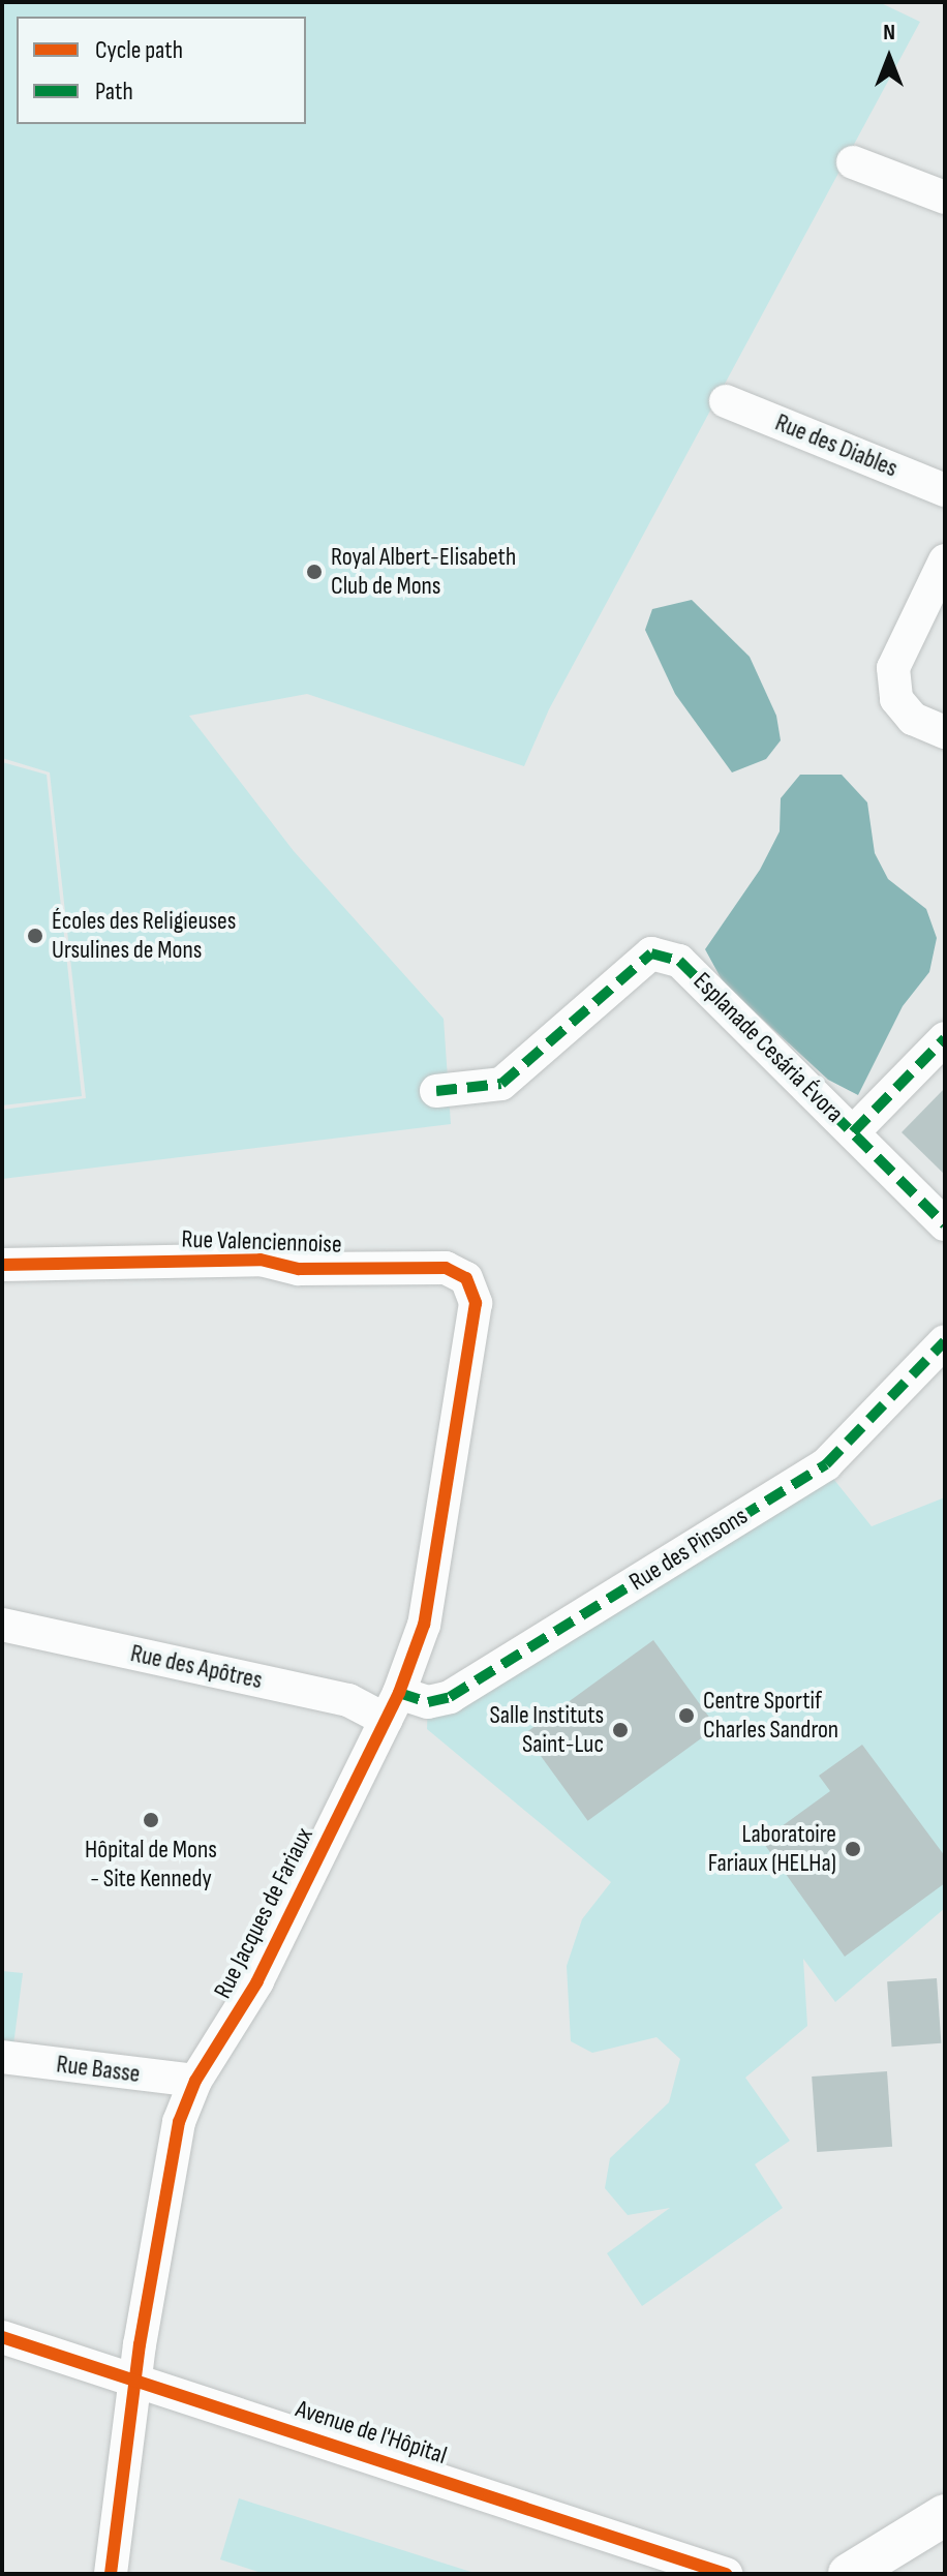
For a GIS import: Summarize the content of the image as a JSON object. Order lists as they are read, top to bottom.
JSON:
{
  "streets": {
    "street": [
      "Rue des Diables",
      "Esplanade Cesária Évora",
      "Rue Valenciennoise",
      "Rue des Pinsons",
      "Rue des Apôtres",
      "Rue Jacques de Fariaux",
      "Rue Basse",
      "Avenue de l'Hôpital"
    ]
  },
  "crossings": [
    ["Rue Valenciennoise", "Rue Jacques de Fariaux"],
    ["Rue des Pinsons", "Rue des Apôtres"],
    ["Rue des Pinsons", "Rue Jacques de Fariaux"],
    ["Rue des Apôtres", "Rue Jacques de Fariaux"],
    ["Rue Jacques de Fariaux", "Rue Basse"],
    ["Rue Jacques de Fariaux", "Avenue de l'Hôpital"]
  ],
  "places": [
    "Royal Albert-Elisabeth Club de Mons",
    "Écoles des Religieuses Ursulines de Mons",
    "Centre Sportif Charles Sandron",
    "Salle Instituts Saint-Luc",
    "Hôpital de Mons - Site Kennedy",
    "Laboratoire Fariaux (HELHa)"
  ],
  "legend": ["Cycle path", "Path"],
  "north": "top"
}
